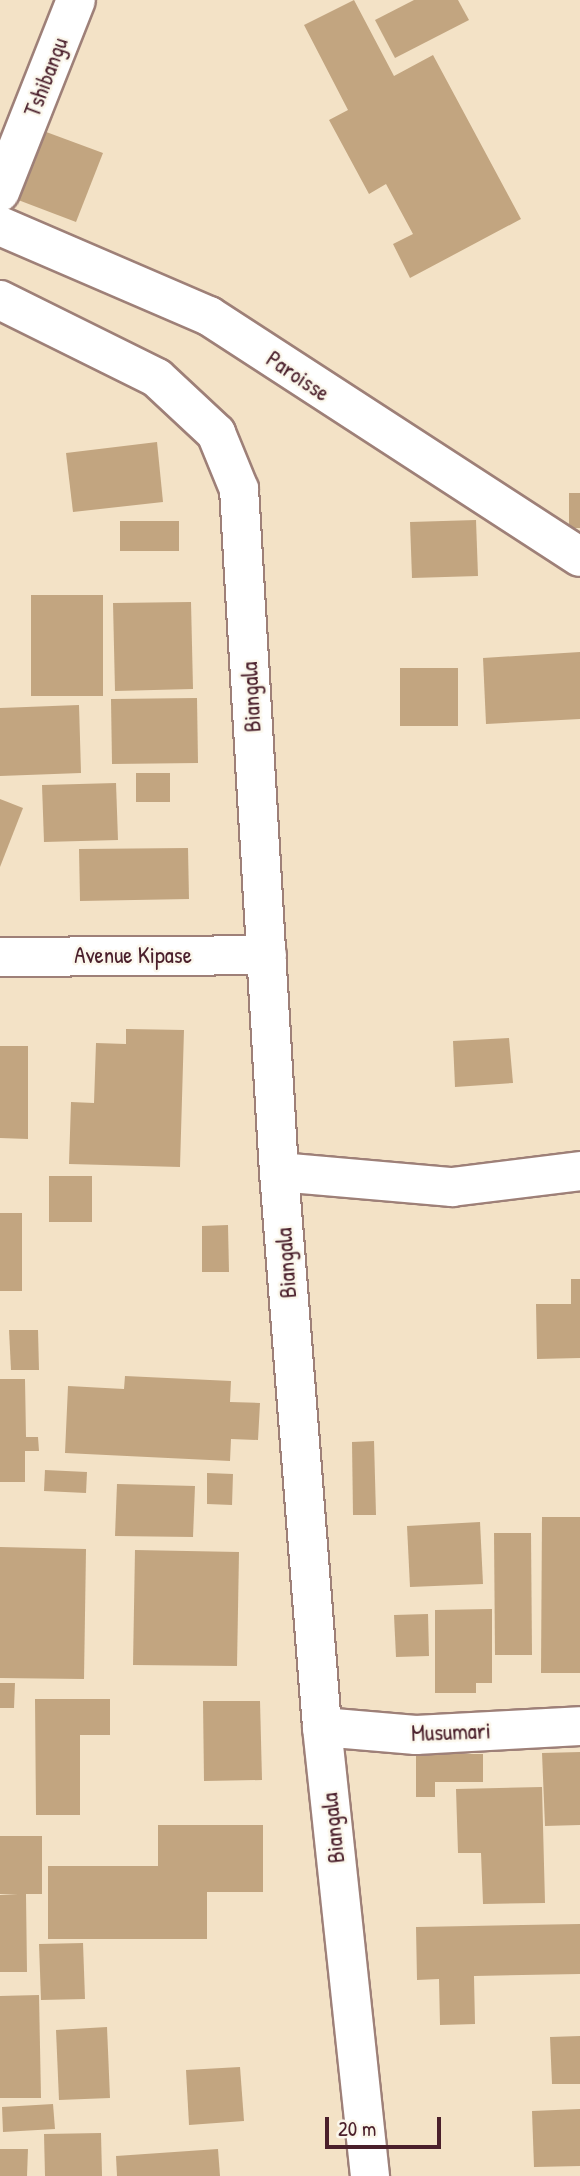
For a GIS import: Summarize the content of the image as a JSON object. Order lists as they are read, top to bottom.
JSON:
{
  "streets": {
    "street": [
      "Tshibangu",
      "Paroisse",
      "Biangala",
      "Avenue Kipase",
      "Musumari"
    ]
  },
  "crossings": [
    ["Biangala", "Avenue Kipase"],
    ["Biangala", "Musumari"]
  ],
  "scale_bar": "20 m"
}
